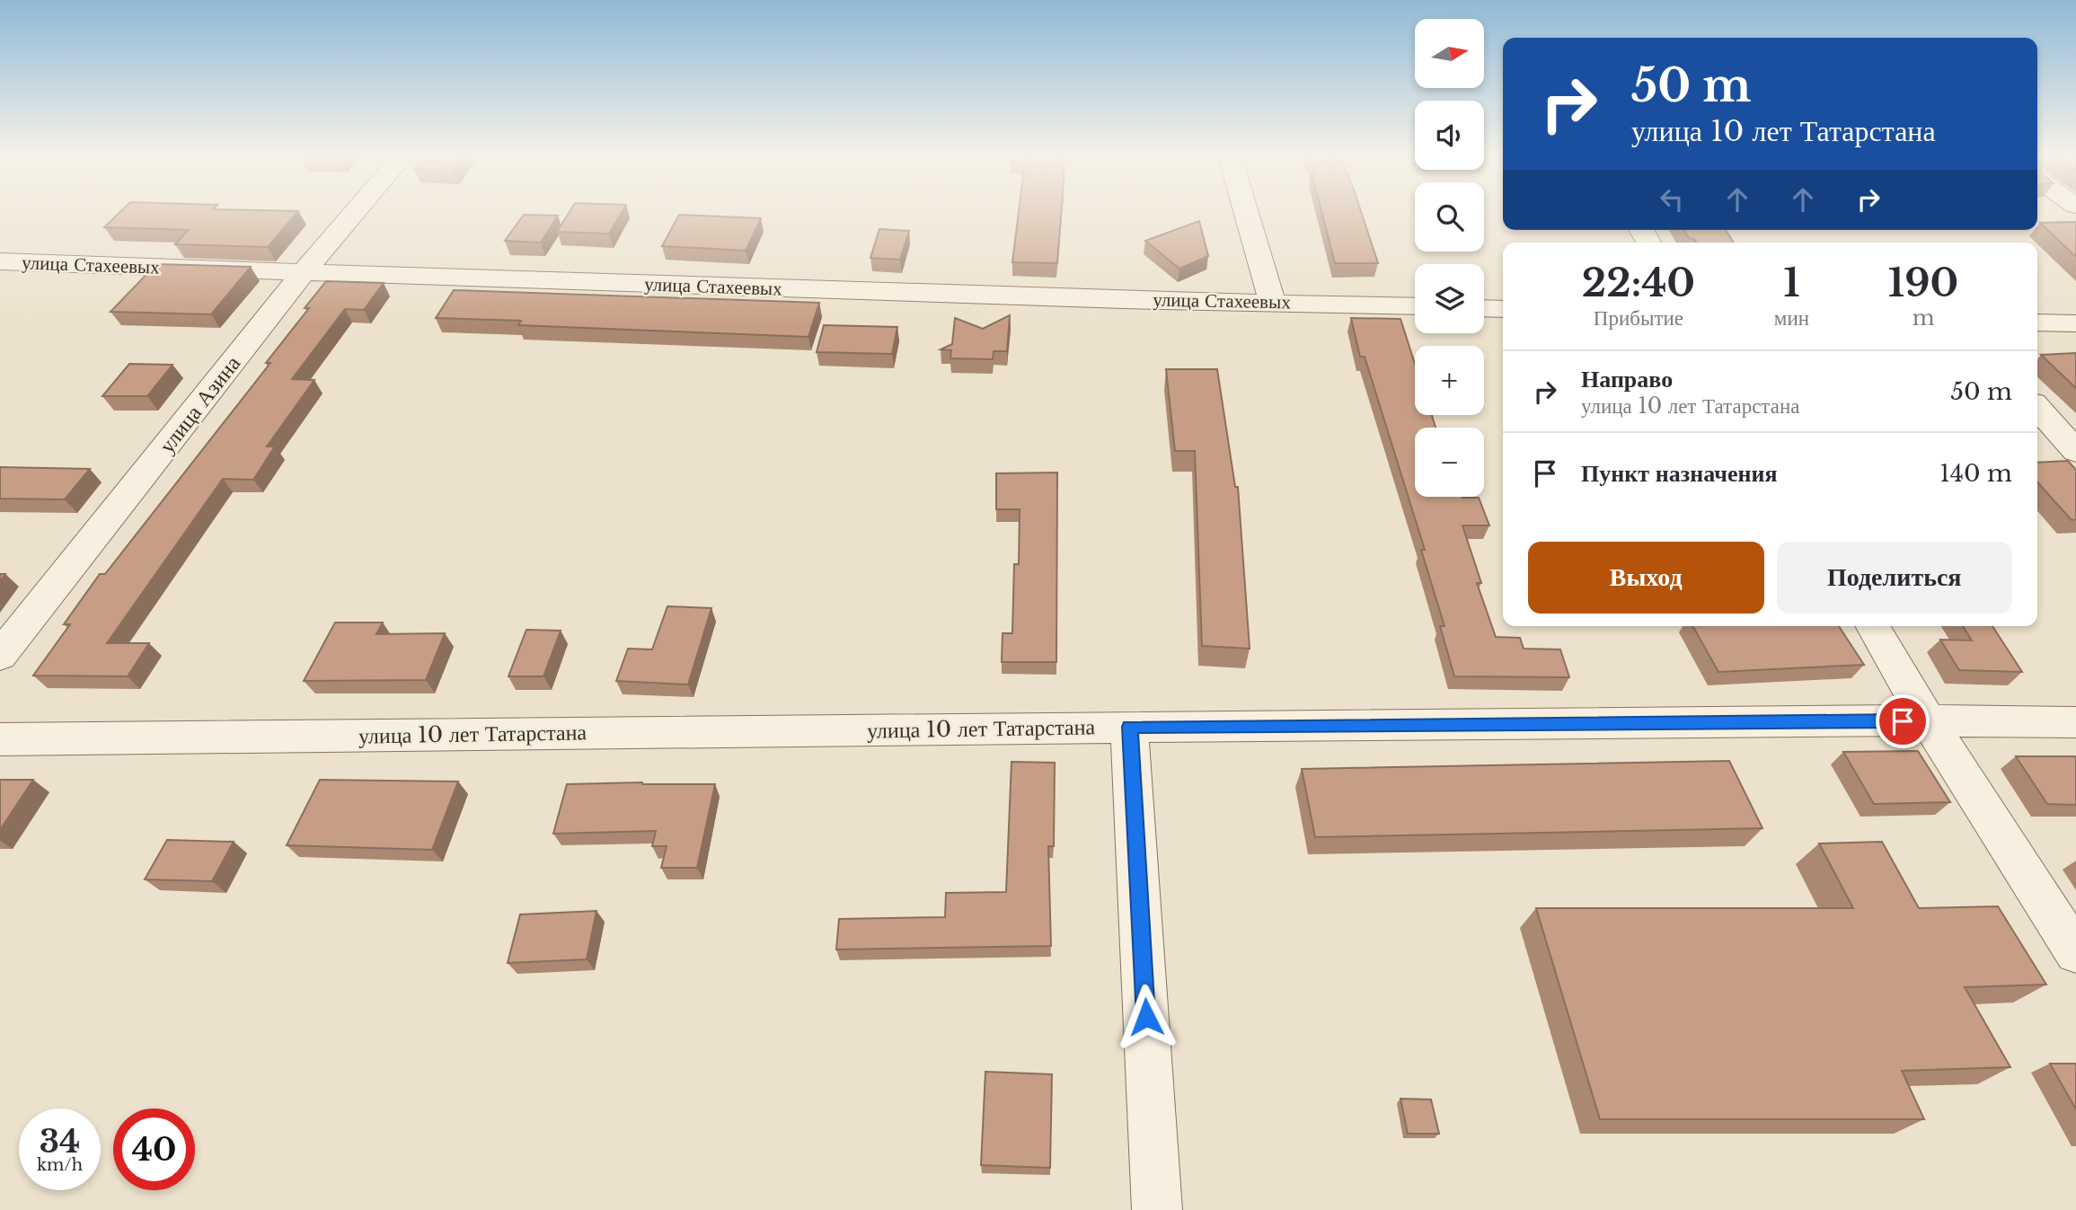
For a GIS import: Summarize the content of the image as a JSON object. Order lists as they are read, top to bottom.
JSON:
{
  "streets": {
    "street": ["улица Стахеевых", "улица Азина", "улица 10 лет Татарстана"]
  },
  "crossings": [
    ["улица Стахеевых", "улица Азина"]
  ],
  "north": "right",
  "page": {
    "map_buttons": ["+", "−"],
    "turn": ["50 m", "улица 10 лет Татарстана"],
    "eta": [
      "22:40",
      "Прибытие",
      "1",
      "мин",
      "190",
      "m"
    ],
    "list": [
      {
        "name": "Направо",
        "note": "улица 10 лет Татарстана",
        "value": "50 m"
      },
      {
        "name": "Пункт назначения",
        "value": "140 m"
      }
    ],
    "buttons": ["Выход", "Поделиться"],
    "speed": "34 km/h",
    "limit": "40"
  }
}
